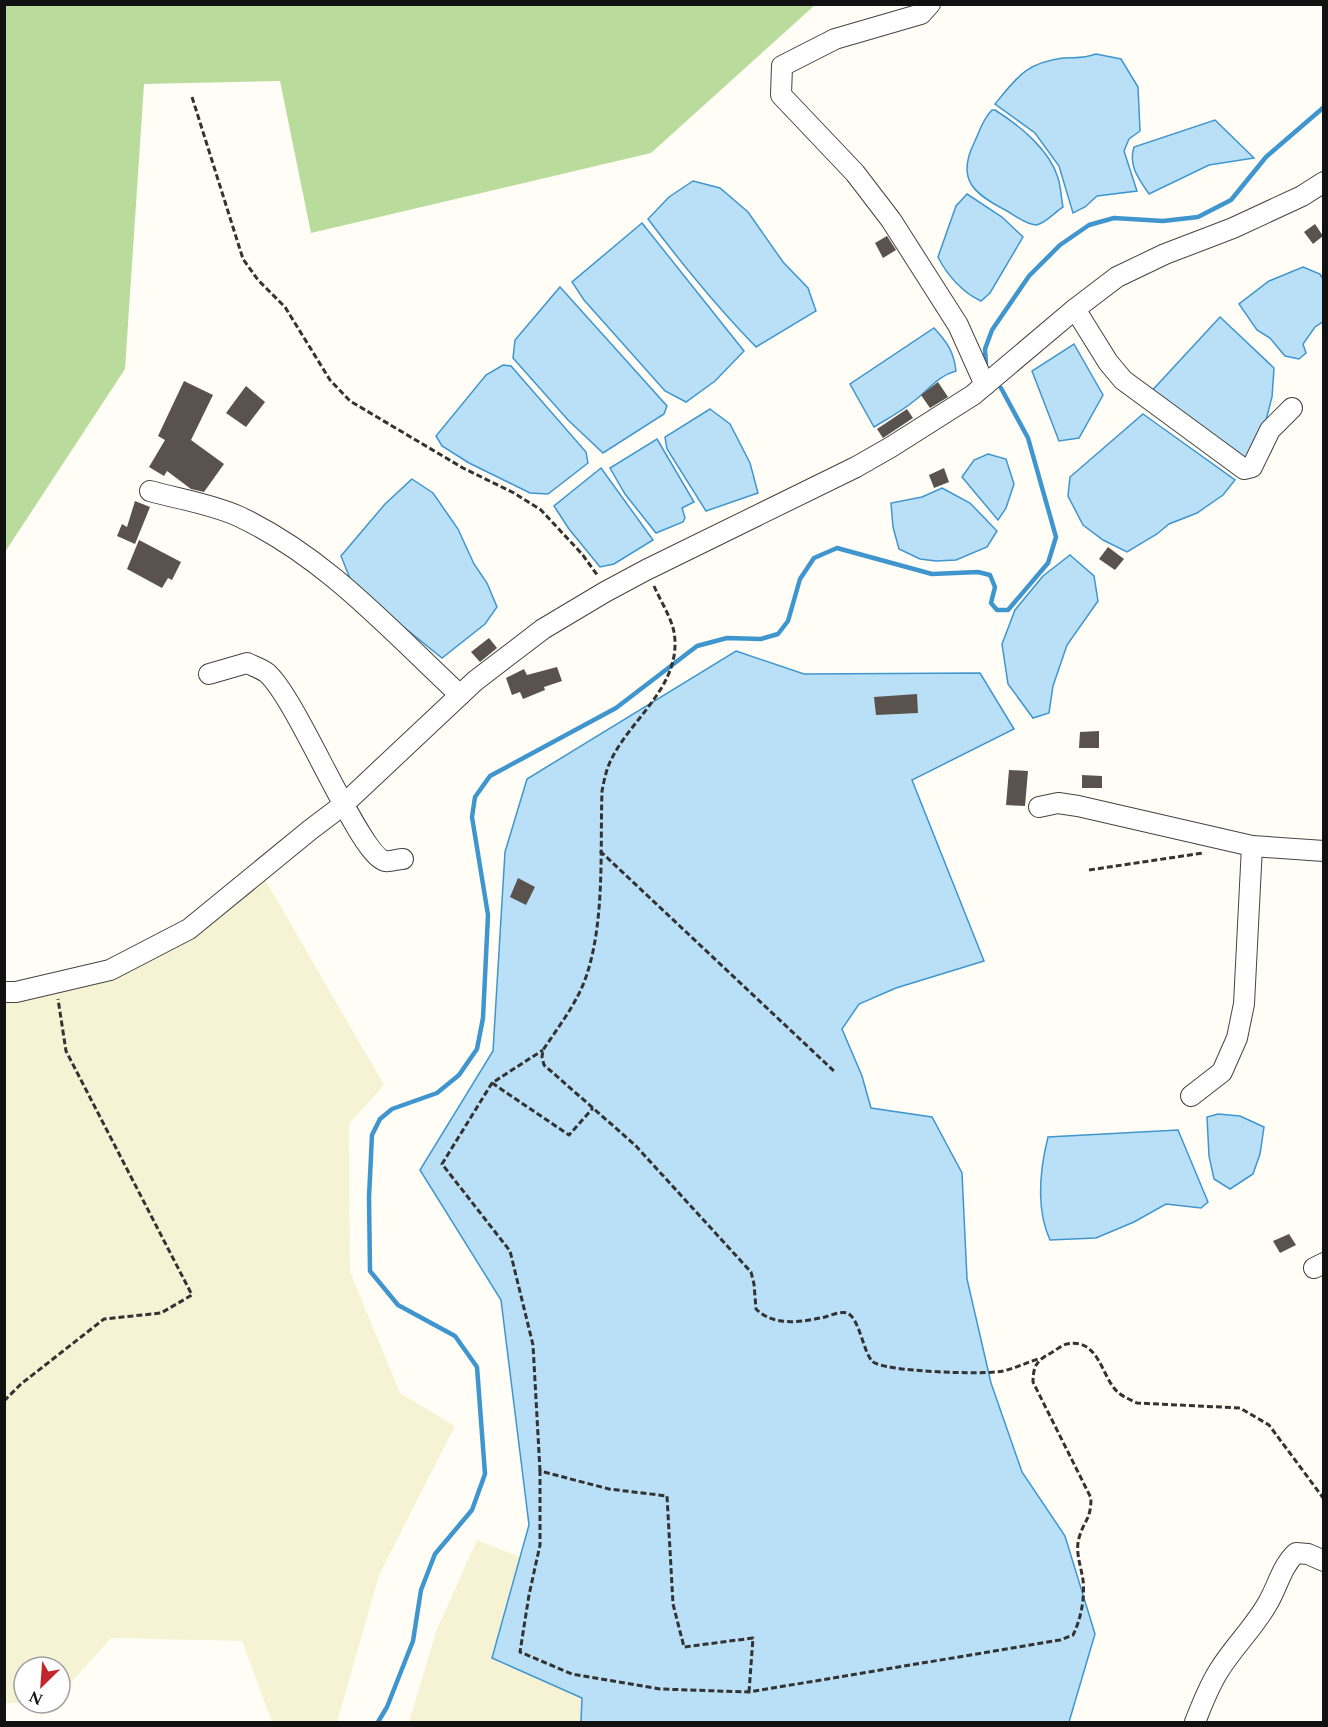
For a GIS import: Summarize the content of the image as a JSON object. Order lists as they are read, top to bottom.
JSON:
{
  "north": "bottom left"
}
